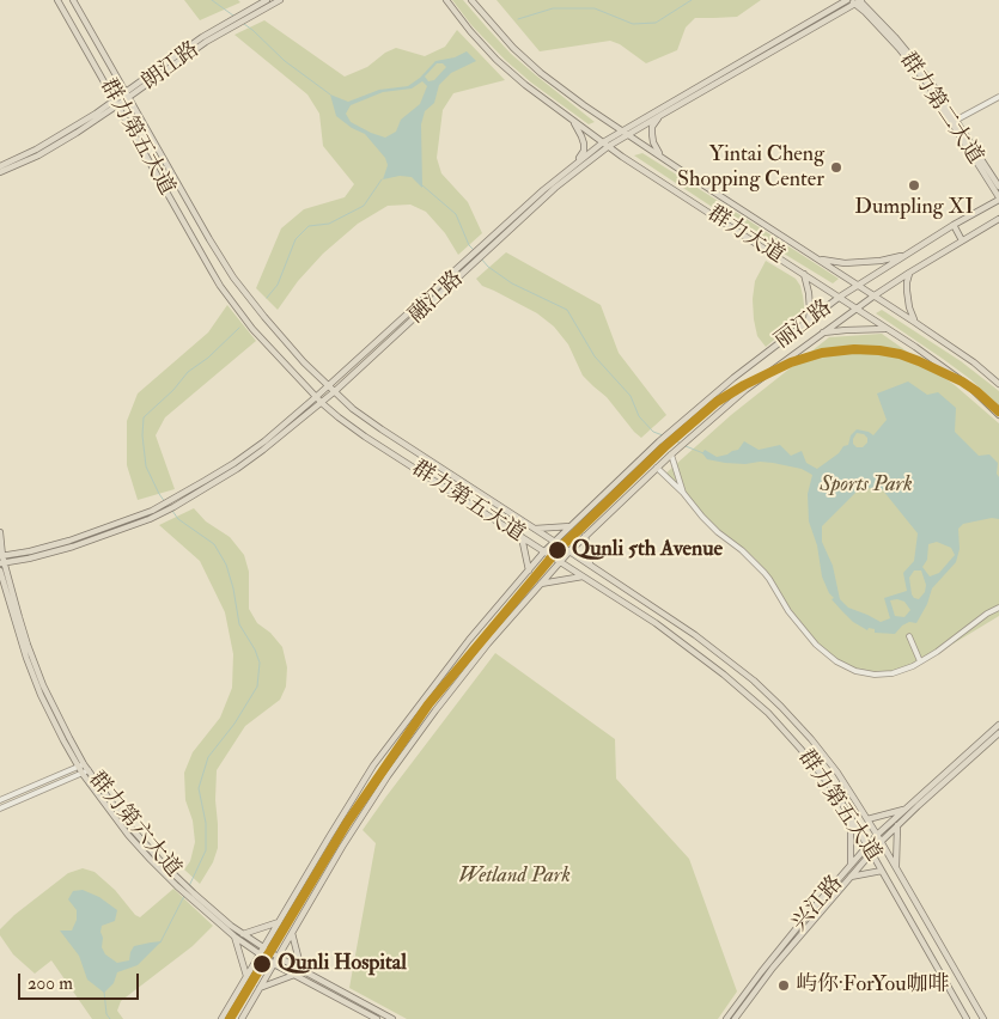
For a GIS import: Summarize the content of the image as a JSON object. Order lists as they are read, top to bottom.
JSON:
{
  "streets": {
    "main road": [
      "朗江路",
      "群力第二大道",
      "群力第五大道",
      "群力大道",
      "融江路",
      "丽江路",
      "群力第六大道",
      "兴江路"
    ]
  },
  "crossings": [
    ["朗江路", "群力第五大道"],
    ["群力第二大道", "融江路"],
    ["群力第二大道", "丽江路"],
    ["群力第五大道", "融江路"],
    ["群力第五大道", "丽江路"],
    ["群力第五大道", "兴江路"],
    ["群力大道", "融江路"],
    ["群力大道", "丽江路"],
    ["融江路", "群力第六大道"],
    ["丽江路", "群力第六大道"]
  ],
  "parks": ["Sports Park", "Wetland Park"],
  "places": [
    "Yintai Cheng Shopping Center",
    "Dumpling XI",
    "Qunli 5th Avenue",
    "Qunli Hospital",
    "屿你·ForYou咖啡"
  ],
  "scale_bar": "200 m"
}
